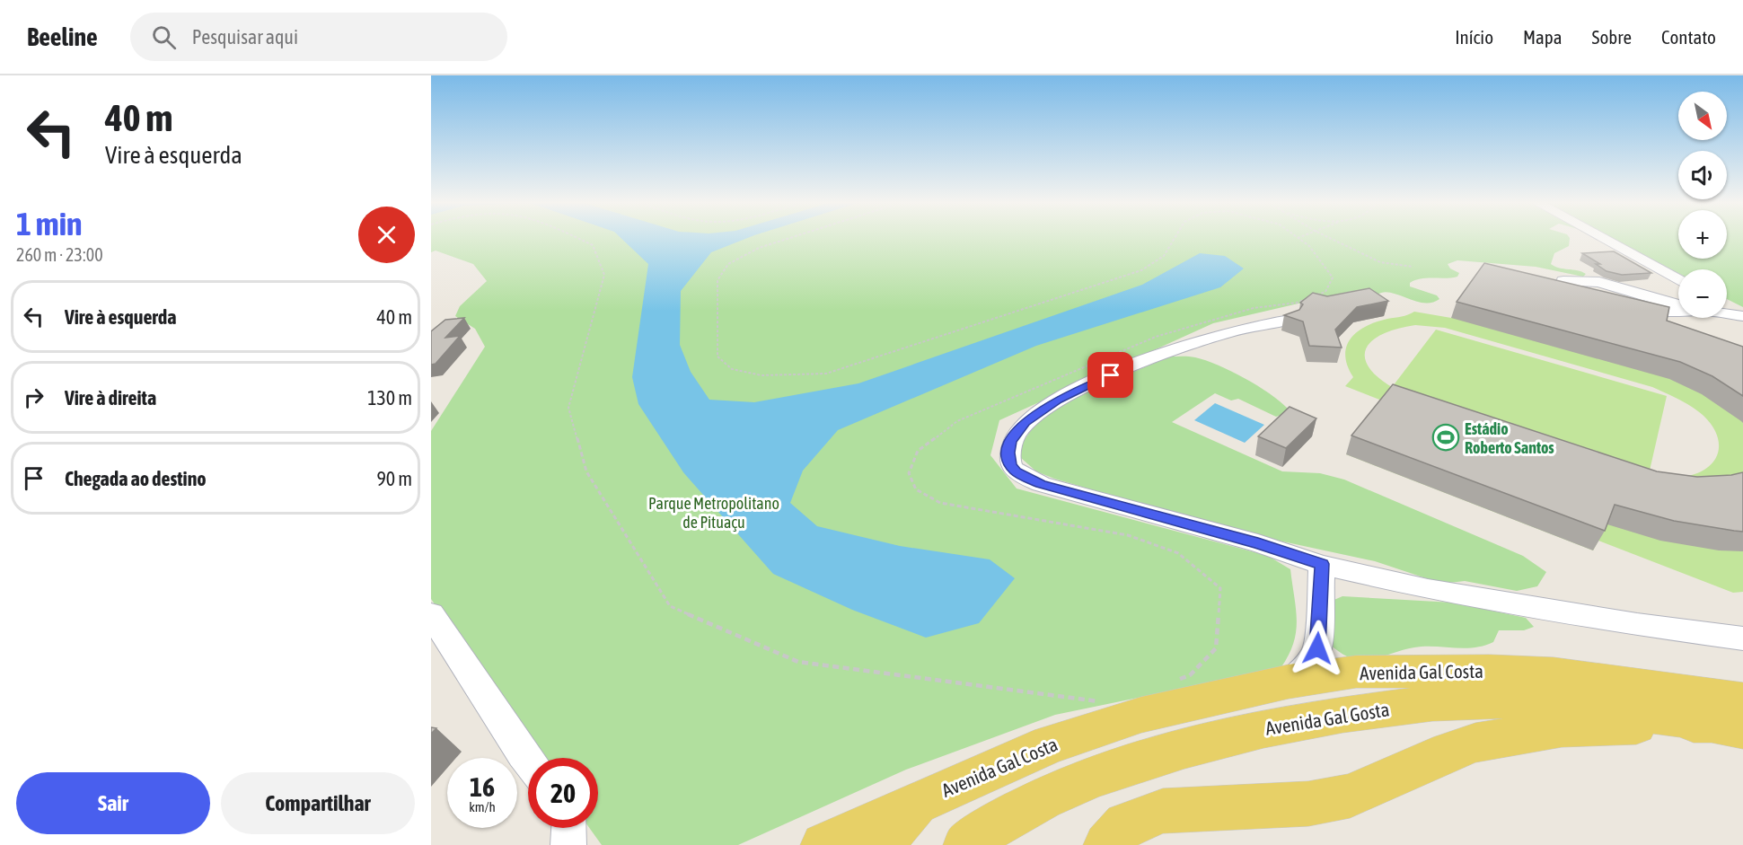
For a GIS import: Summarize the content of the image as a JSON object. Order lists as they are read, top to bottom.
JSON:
{
  "streets": {
    "main road": ["Avenida Gal Costa", "Avenida Gal Gosta"]
  },
  "crossings": [
    ["Avenida Gal Costa", "Avenida Gal Gosta"]
  ],
  "parks": ["Parque Metropolitano de Pituaçu"],
  "places": {
    "sports": ["Estádio Roberto Santos"]
  },
  "north": "bottom right",
  "page": {
    "header": "Beeline",
    "search": "Pesquisar aqui",
    "nav": [
      "Início",
      "Mapa",
      "Sobre",
      "Contato"
    ],
    "turn": ["40 m", "Vire à esquerda"],
    "map_buttons": ["+", "−"],
    "heading": ["1 min", "260 m · 23:00"],
    "list": [
      {
        "name": "Vire à esquerda",
        "value": "40 m"
      },
      {
        "name": "Vire à direita",
        "value": "130 m"
      },
      {
        "name": "Chegada ao destino",
        "value": "90 m"
      }
    ],
    "speed": "16 km/h",
    "limit": "20",
    "buttons": ["Sair", "Compartilhar"]
  }
}
